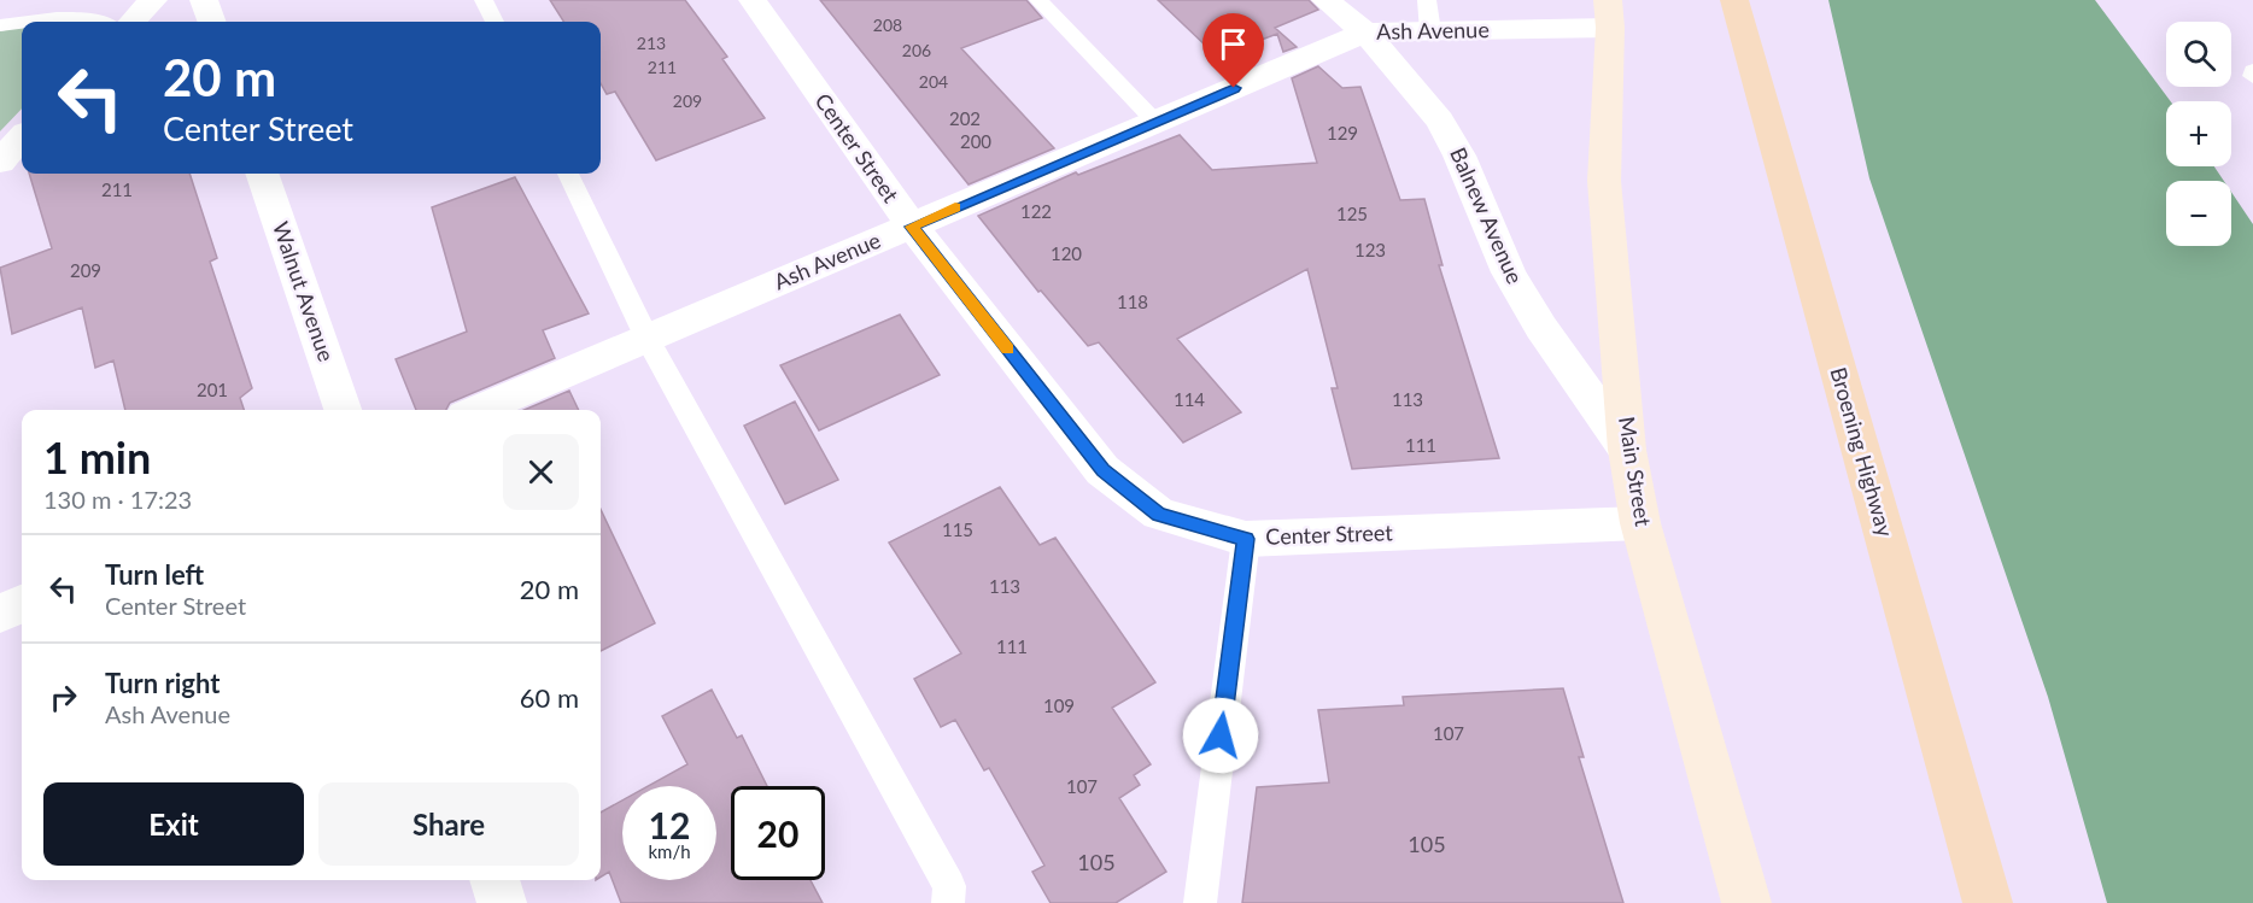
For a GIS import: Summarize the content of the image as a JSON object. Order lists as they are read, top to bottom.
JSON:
{
  "streets": {
    "main road": ["Broening Highway"],
    "street": [
      "Ash Avenue",
      "Center Street",
      "Balnew Avenue",
      "Walnut Avenue",
      "Main Street"
    ]
  },
  "crossings": [
    ["Ash Avenue", "Center Street"],
    ["Ash Avenue", "Balnew Avenue"],
    ["Ash Avenue", "Main Street"],
    ["Center Street", "Main Street"],
    ["Balnew Avenue", "Main Street"]
  ],
  "house_numbers": [
    "208",
    "213",
    "206",
    "211",
    "204",
    "209",
    "202",
    "129",
    "200",
    "211",
    "122",
    "125",
    "123",
    "120",
    "209",
    "118",
    "201",
    "114",
    "113",
    "111",
    "115",
    "113",
    "111",
    "109",
    "107",
    "107",
    "105",
    "105"
  ],
  "page": {
    "map_buttons": ["+", "−"],
    "turn": ["20 m", "Center Street"],
    "heading": ["1 min", "130 m · 17:23"],
    "list": [
      {
        "name": "Turn left",
        "note": "Center Street",
        "value": "20 m"
      },
      {
        "name": "Turn right",
        "note": "Ash Avenue",
        "value": "60 m"
      }
    ],
    "buttons": ["Exit", "Share"],
    "speed": "12 km/h",
    "limit": "20"
  }
}
